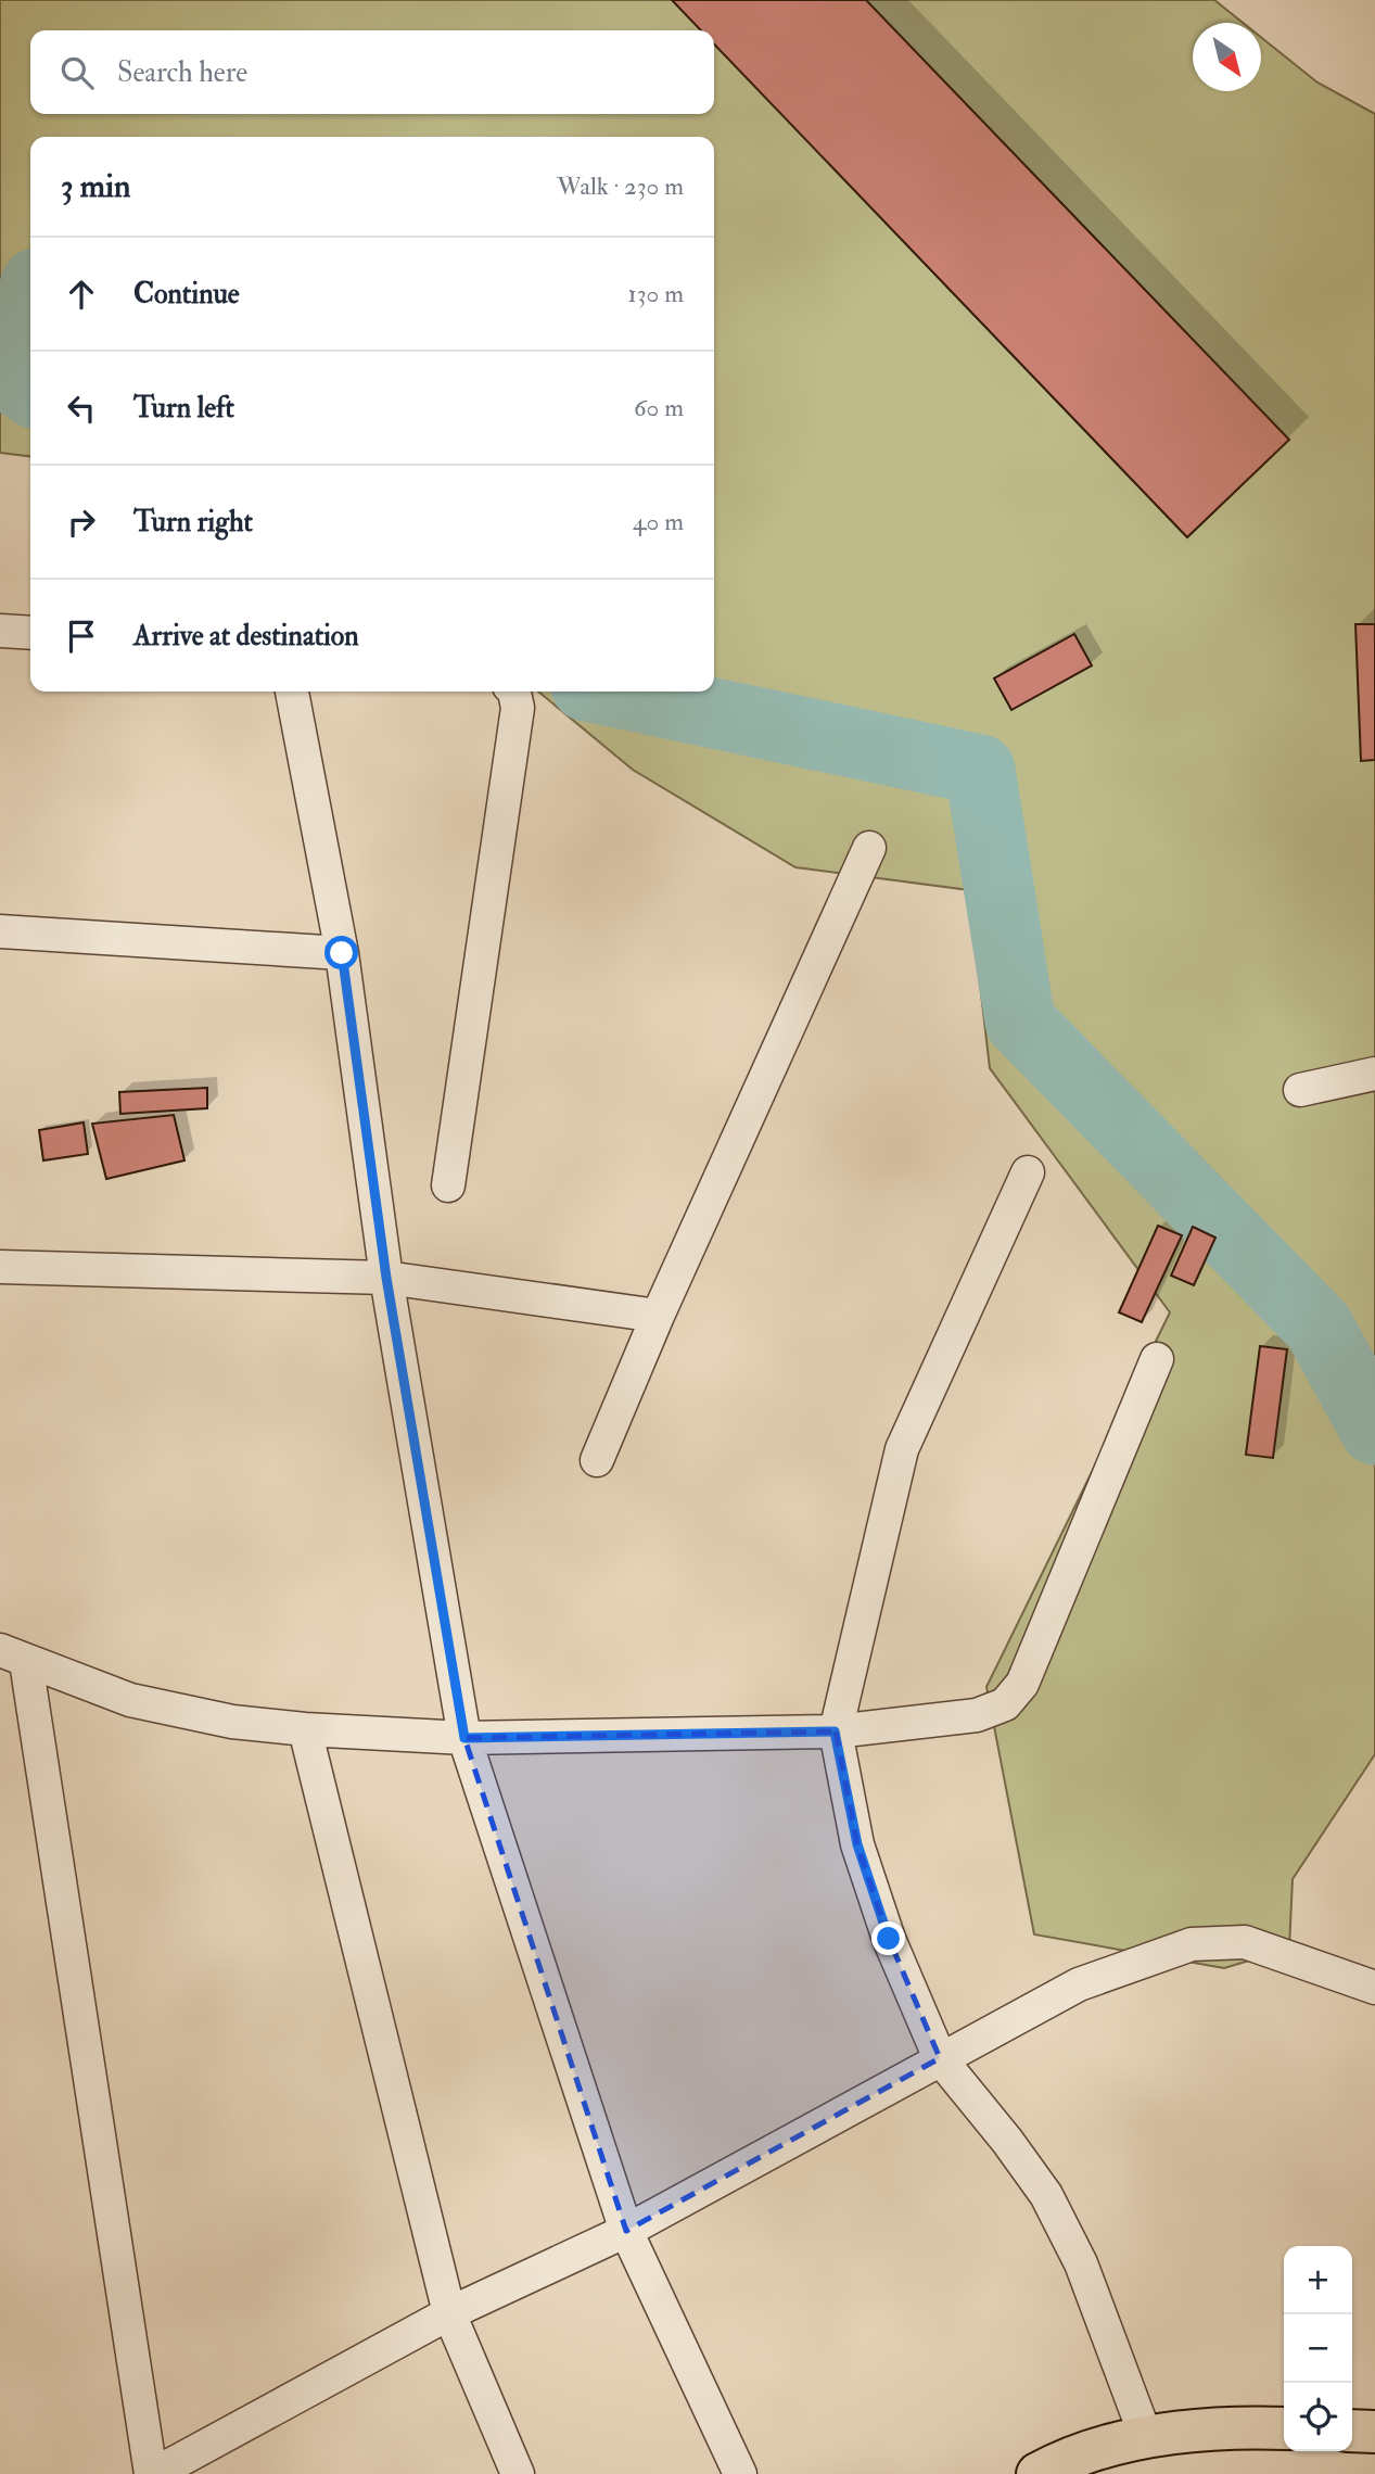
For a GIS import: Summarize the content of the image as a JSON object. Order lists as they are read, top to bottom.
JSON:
{
  "north": "bottom right",
  "page": {
    "search": "Search here",
    "heading": ["3 min", "Walk · 230 m"],
    "list": [
      ["Continue", "130 m"],
      ["Turn left", "60 m"],
      ["Turn right", "40 m"],
      "Arrive at destination"
    ],
    "map_buttons": ["+", "−"]
  }
}
